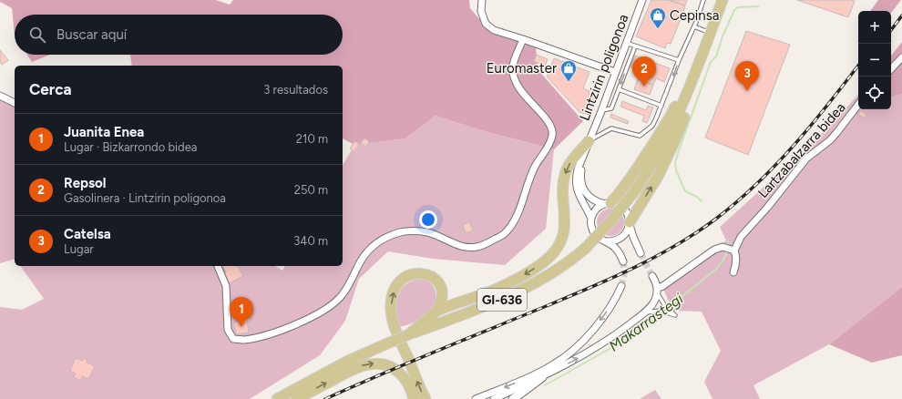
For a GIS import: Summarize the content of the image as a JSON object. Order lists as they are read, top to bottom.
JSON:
{
  "streets": {
    "main road": ["GI-636"],
    "street": ["Lintzirin poligonoa", "Lartzabalzarra bidea"]
  },
  "water": ["Makarrastegi"],
  "places": {
    "shop": ["Cepinsa", "Euromaster"]
  },
  "page": {
    "map_buttons": ["+", "−"],
    "search": "Buscar aquí",
    "pins": ["2", "3", "1"],
    "heading": ["Cerca", "3 resultados"],
    "list": [
      {
        "mark": "1",
        "name": "Juanita Enea",
        "note": "Lugar · Bizkarrondo bidea",
        "value": "210 m"
      },
      {
        "mark": "2",
        "name": "Repsol",
        "note": "Gasolinera · Lintzirin poligonoa",
        "value": "250 m"
      },
      {
        "mark": "3",
        "name": "Catelsa",
        "note": "Lugar",
        "value": "340 m"
      }
    ]
  }
}
